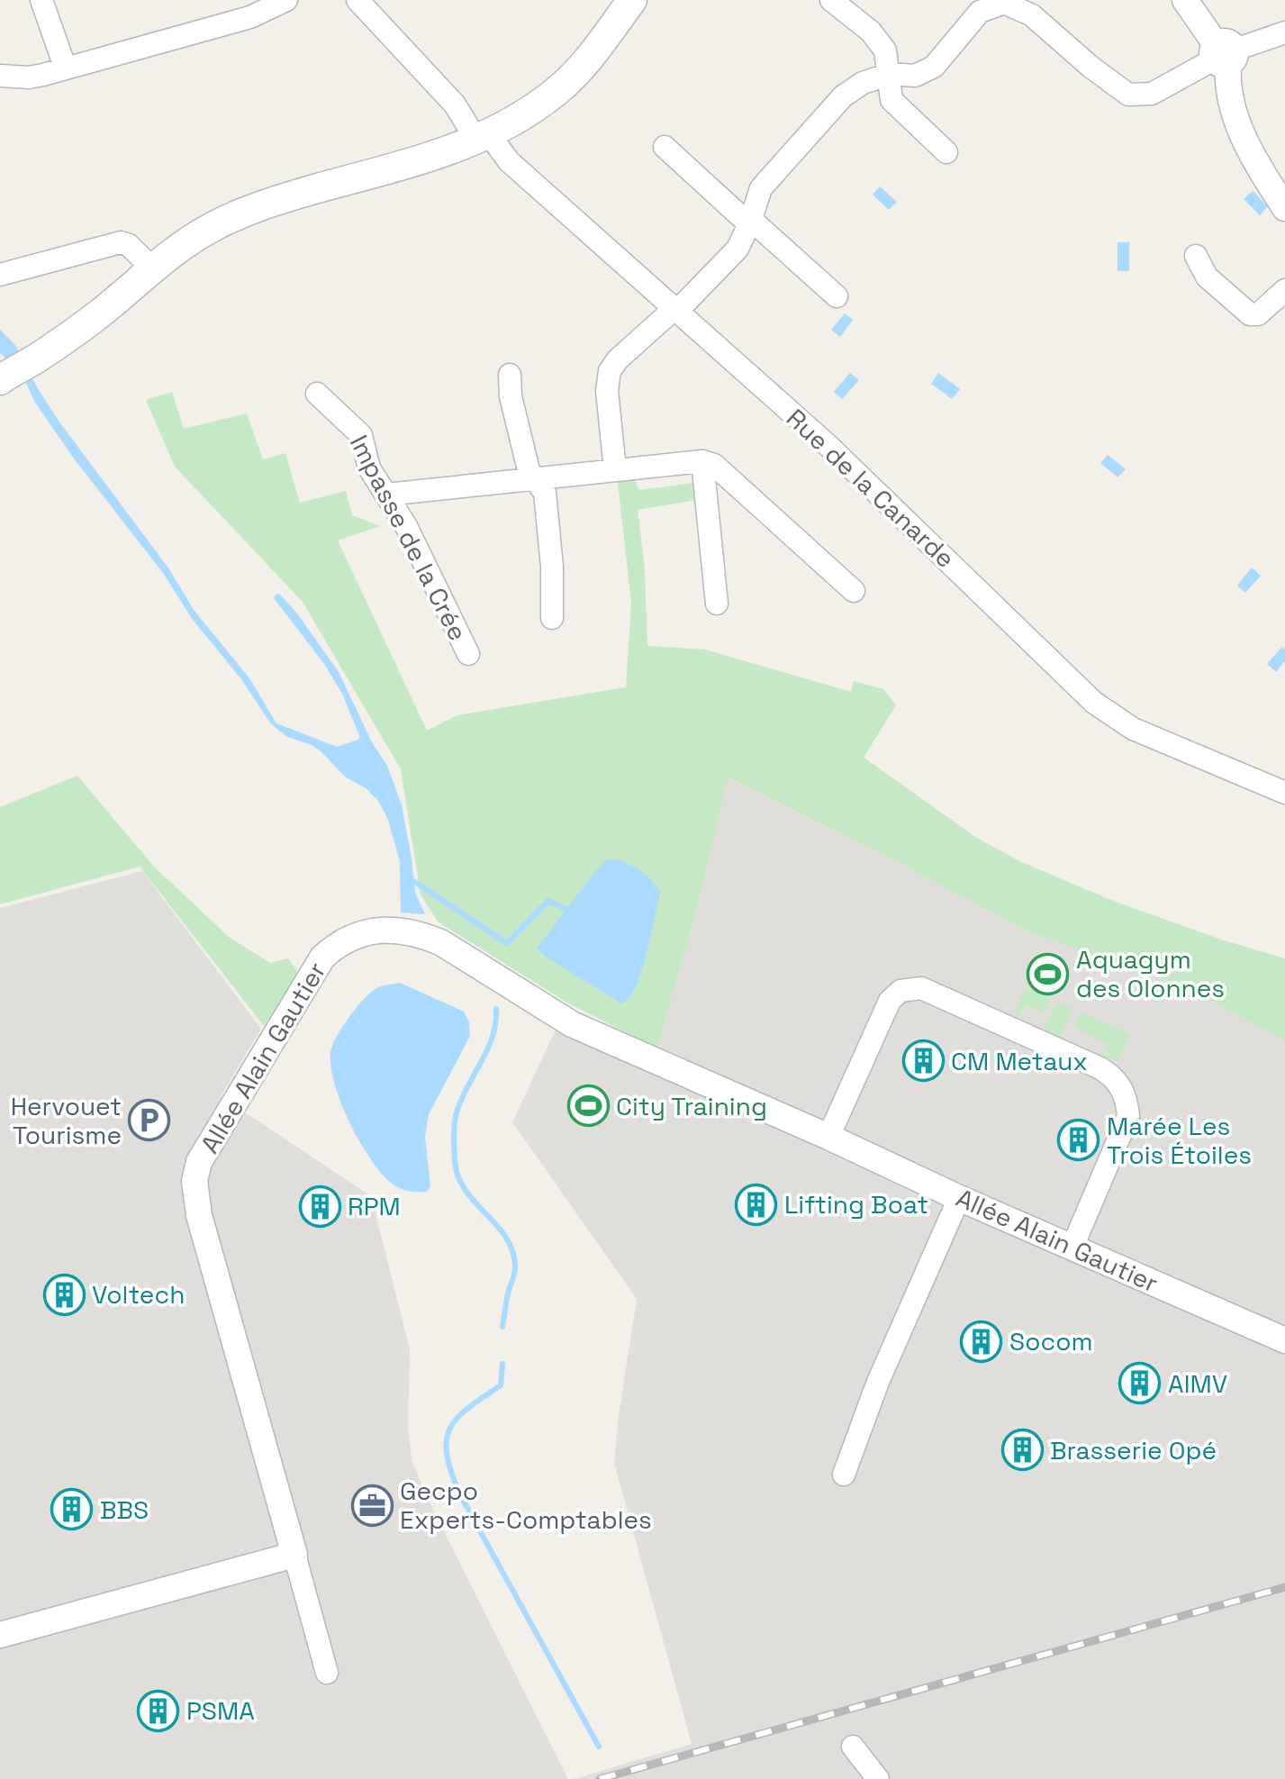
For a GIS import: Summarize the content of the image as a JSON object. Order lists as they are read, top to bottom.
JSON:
{
  "streets": {
    "street": ["Rue de la Canarde", "Impasse de la Crée", "Allée Alain Gautier"]
  },
  "places": {
    "sports": ["Aquagym des Olonnes", "City Training"],
    "building": [
      "CM Metaux",
      "Marée Les Trois Étoiles",
      "Lifting Boat",
      "RPM",
      "Voltech",
      "Socom",
      "AIMV",
      "Brasserie Opé",
      "BBS",
      "PSMA"
    ],
    "parking": ["Hervouet Tourisme"],
    "office": ["Gecpo Experts-Comptables"]
  }
}
